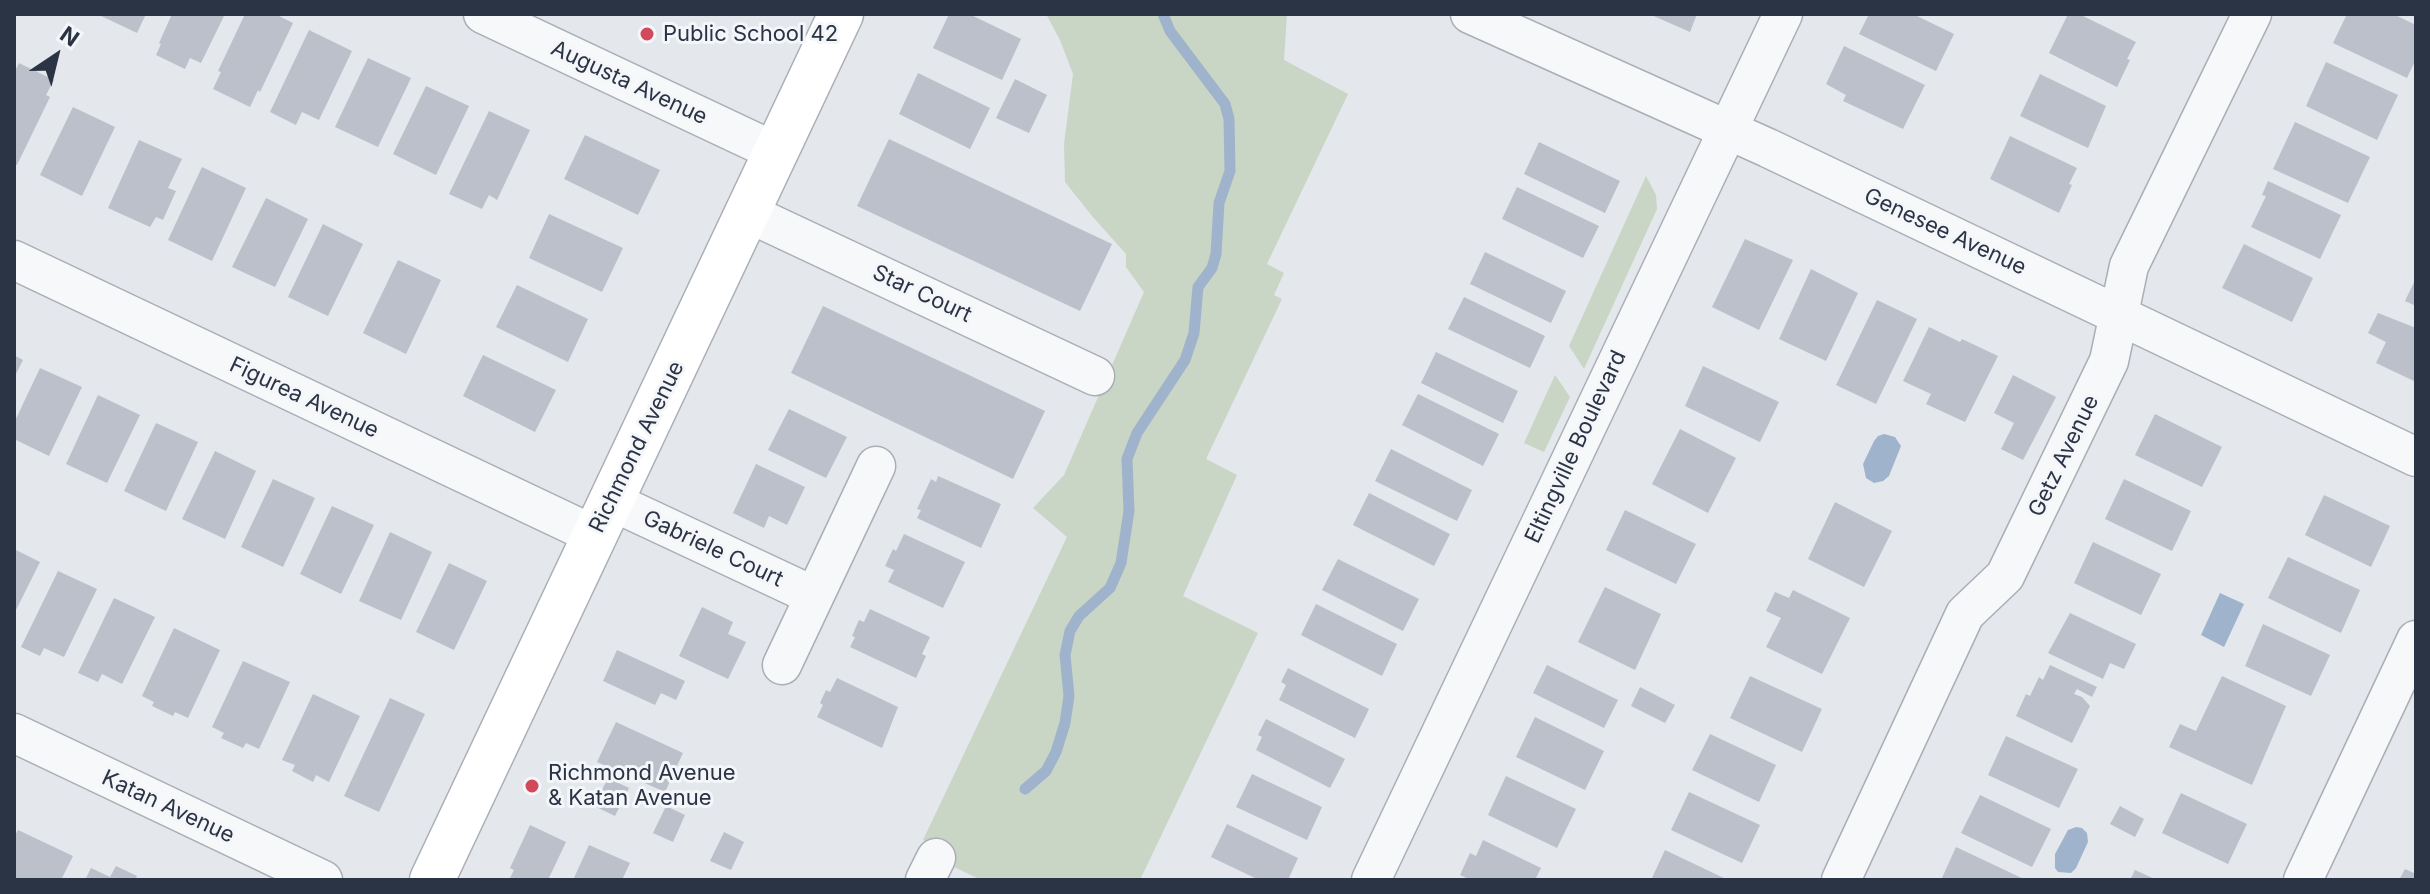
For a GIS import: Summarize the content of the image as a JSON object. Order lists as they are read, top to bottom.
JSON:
{
  "streets": {
    "main road": ["Richmond Avenue"],
    "street": [
      "Augusta Avenue",
      "Genesee Avenue",
      "Star Court",
      "Figurea Avenue",
      "Eltingville Boulevard",
      "Getz Avenue",
      "Gabriele Court",
      "Katan Avenue"
    ]
  },
  "crossings": [
    ["Augusta Avenue", "Richmond Avenue"],
    ["Genesee Avenue", "Eltingville Boulevard"],
    ["Genesee Avenue", "Getz Avenue"],
    ["Star Court", "Richmond Avenue"],
    ["Figurea Avenue", "Richmond Avenue"],
    ["Figurea Avenue", "Gabriele Court"],
    ["Richmond Avenue", "Gabriele Court"]
  ],
  "places": ["Public School 42", "Richmond Avenue & Katan Avenue"],
  "north": "top right"
}
